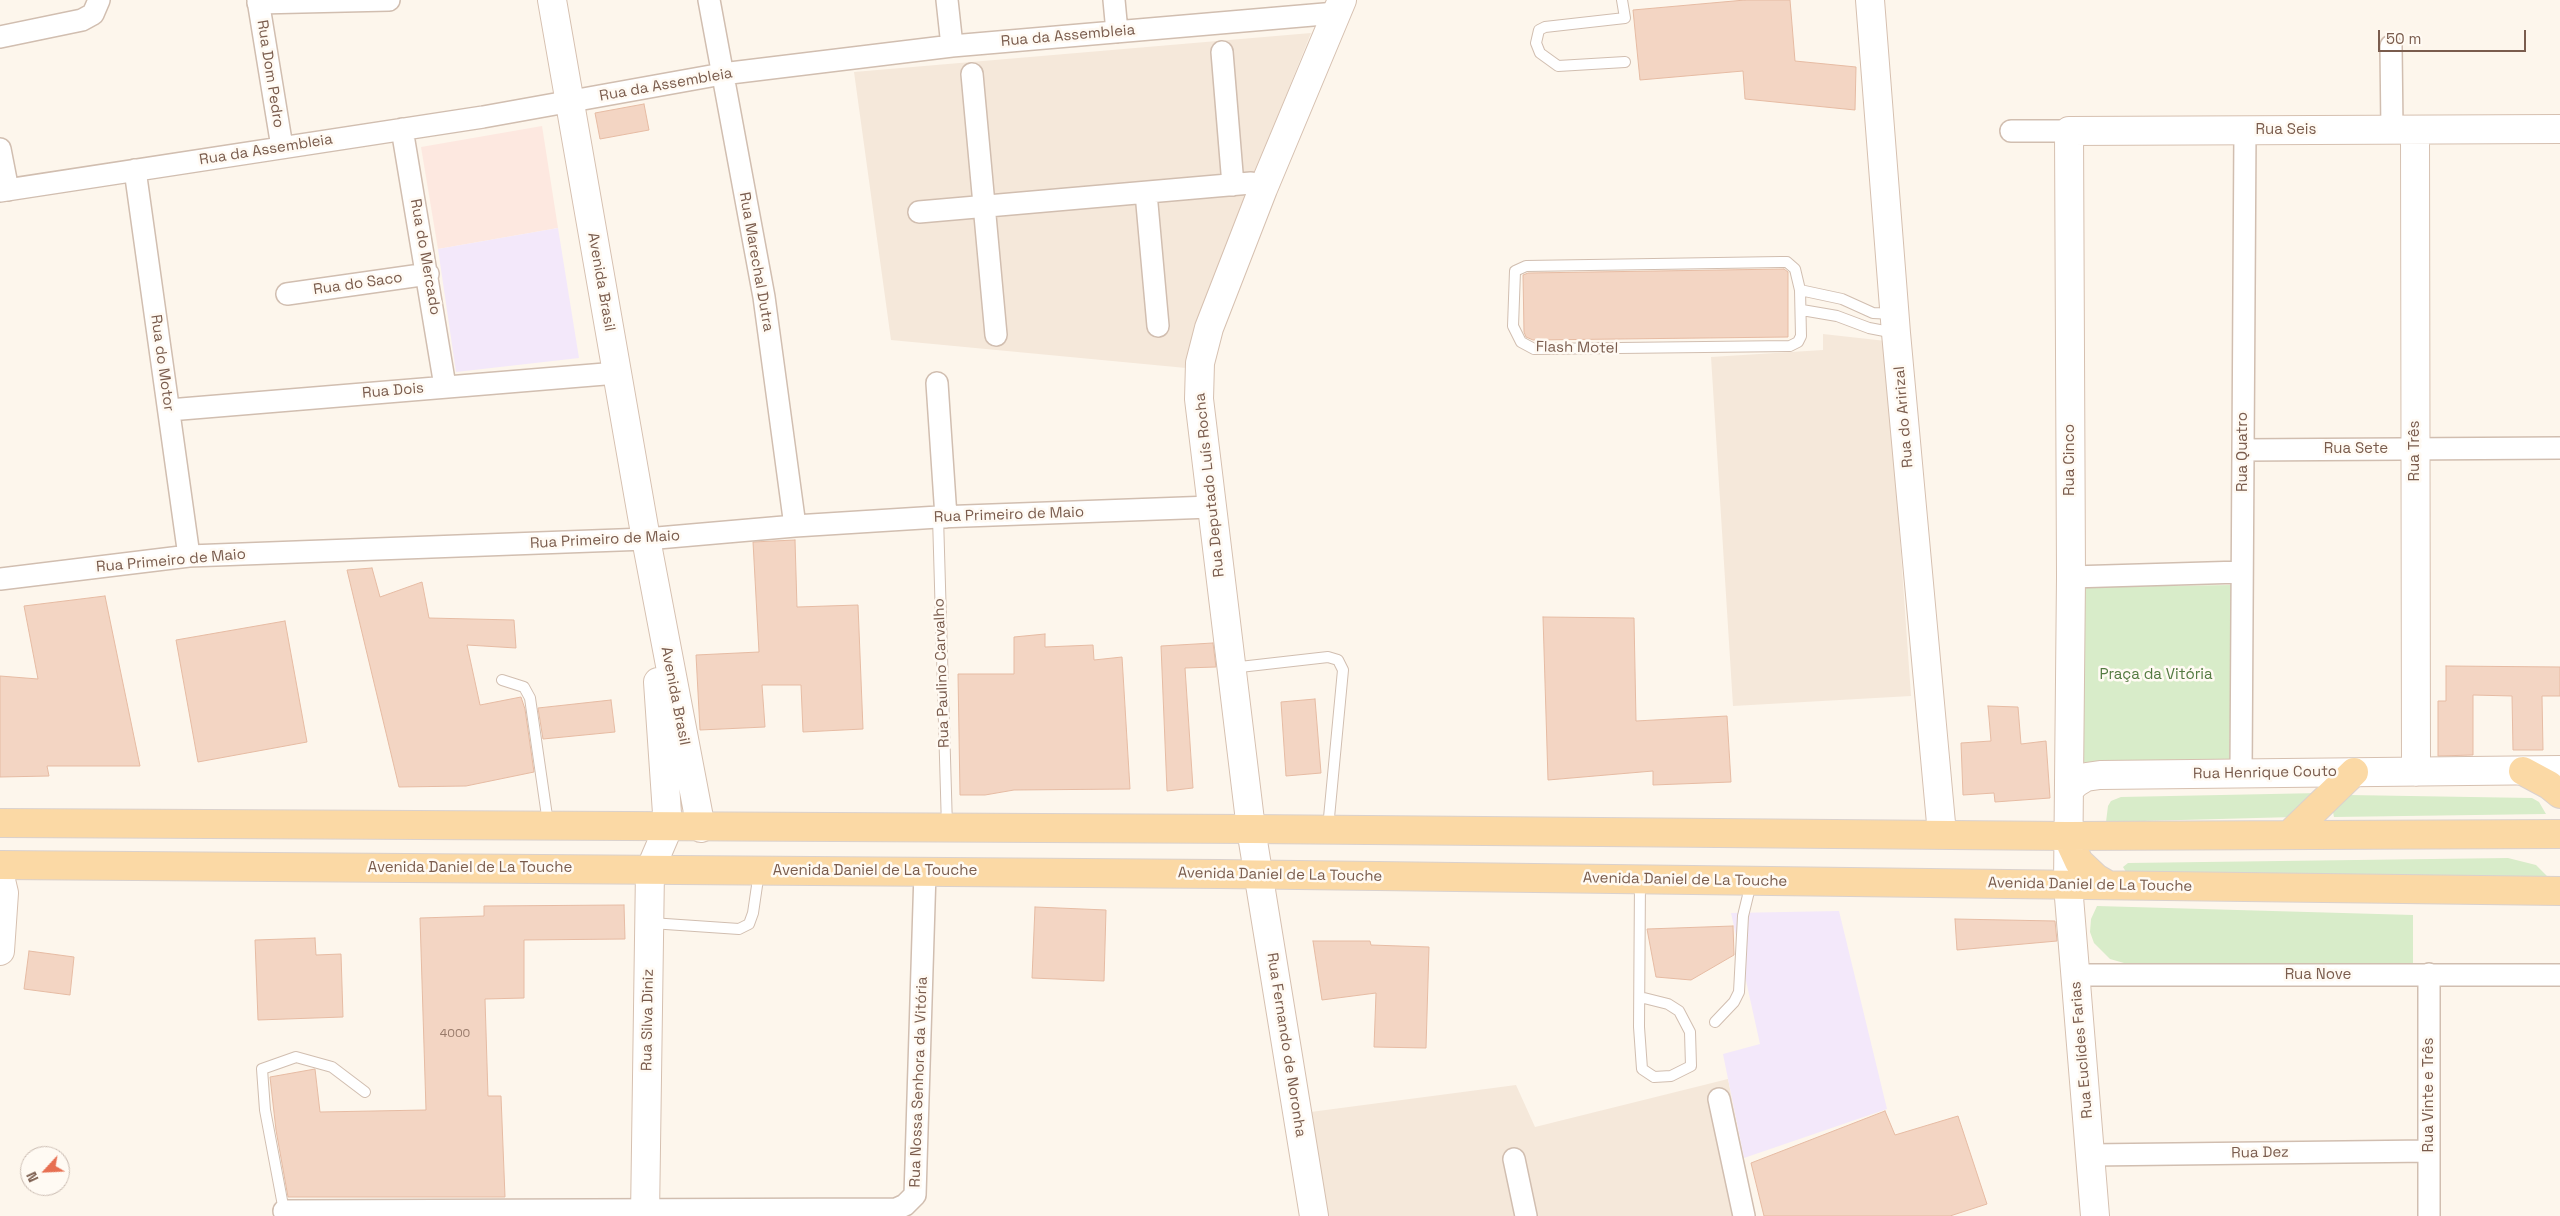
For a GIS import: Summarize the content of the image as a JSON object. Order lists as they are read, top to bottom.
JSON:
{
  "streets": {
    "main road": [
      "Rua Seis",
      "Avenida Brasil",
      "Rua do Aririzal",
      "Rua Três",
      "Rua Cinco",
      "Rua Deputado Luís Rocha",
      "Rua Henrique Couto",
      "Avenida Daniel de La Touche",
      "Rua Silva Diniz",
      "Rua Fernando de Noronha",
      "Rua Euclídes Farias"
    ],
    "street": [
      "Rua da Assembleia",
      "Rua Dom Pedro",
      "Rua do Mercado",
      "Rua Marechal Dutra",
      "Rua do Saco",
      "Rua do Motor",
      "Rua Dois",
      "Rua Sete",
      "Rua Quatro",
      "Rua Primeiro de Maio",
      "Rua Nove",
      "Rua Nossa Senhora da Vitória",
      "Rua Vinte e Três",
      "Rua Dez"
    ],
    "lane": ["Flash Motel", "Rua Paulino Carvalho"]
  },
  "crossings": [
    ["Rua da Assembleia", "Rua Dom Pedro"],
    ["Rua da Assembleia", "Rua do Mercado"],
    ["Rua da Assembleia", "Rua Marechal Dutra"],
    ["Rua da Assembleia", "Avenida Brasil"],
    ["Rua da Assembleia", "Rua do Motor"],
    ["Rua da Assembleia", "Rua Deputado Luís Rocha"],
    ["Rua Seis", "Rua Três"],
    ["Rua Seis", "Rua Quatro"],
    ["Rua Seis", "Rua Cinco"],
    ["Rua do Mercado", "Rua do Saco"],
    ["Rua do Mercado", "Rua Dois"],
    ["Rua Marechal Dutra", "Rua Primeiro de Maio"],
    ["Avenida Brasil", "Rua Dois"],
    ["Avenida Brasil", "Rua Primeiro de Maio"],
    ["Avenida Brasil", "Rua Silva Diniz"],
    ["Rua do Motor", "Rua Dois"],
    ["Rua do Motor", "Rua Primeiro de Maio"],
    ["Rua Sete", "Rua Três"],
    ["Rua Sete", "Rua Quatro"],
    ["Rua Três", "Rua Henrique Couto"],
    ["Rua Quatro", "Rua Henrique Couto"],
    ["Rua Cinco", "Rua Henrique Couto"],
    ["Rua Deputado Luís Rocha", "Rua Primeiro de Maio"],
    ["Rua Deputado Luís Rocha", "Avenida Daniel de La Touche"],
    ["Rua Deputado Luís Rocha", "Rua Fernando de Noronha"],
    ["Rua Primeiro de Maio", "Rua Paulino Carvalho"],
    ["Avenida Daniel de La Touche", "Rua Silva Diniz"],
    ["Avenida Daniel de La Touche", "Rua Fernando de Noronha"],
    ["Avenida Daniel de La Touche", "Rua Euclídes Farias"],
    ["Avenida Daniel de La Touche", "Rua Nossa Senhora da Vitória"],
    ["Rua Nove", "Rua Euclídes Farias"],
    ["Rua Nove", "Rua Vinte e Três"],
    ["Rua Silva Diniz", "Rua Nossa Senhora da Vitória"],
    ["Rua Euclídes Farias", "Rua Dez"],
    ["Rua Vinte e Três", "Rua Dez"]
  ],
  "parks": ["Praça da Vitória"],
  "house_numbers": ["4000"],
  "scale_bar": "50 m",
  "north": "bottom left"
}
